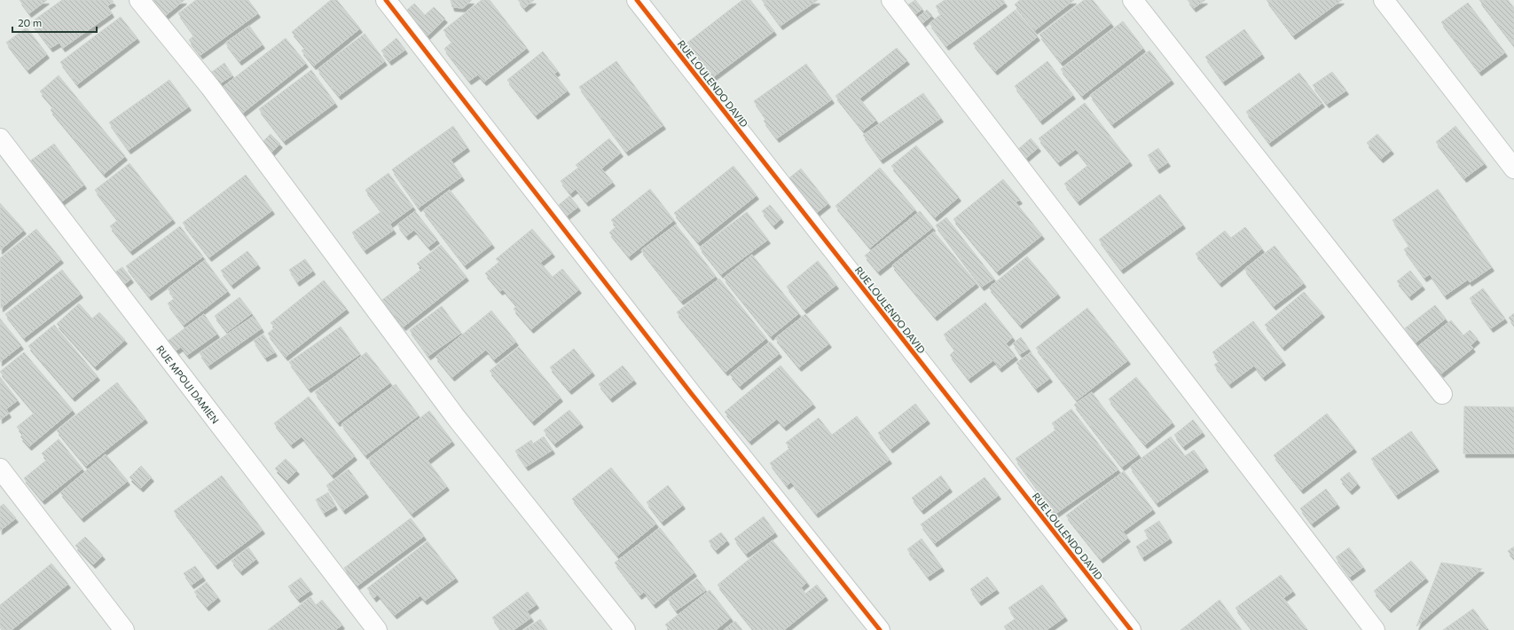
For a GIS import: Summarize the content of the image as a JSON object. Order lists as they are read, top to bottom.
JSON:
{
  "streets": {
    "street": ["RUE LOULENDO DAVID", "RUE MPOUI DAMIEN"]
  },
  "scale_bar": "20 m"
}
